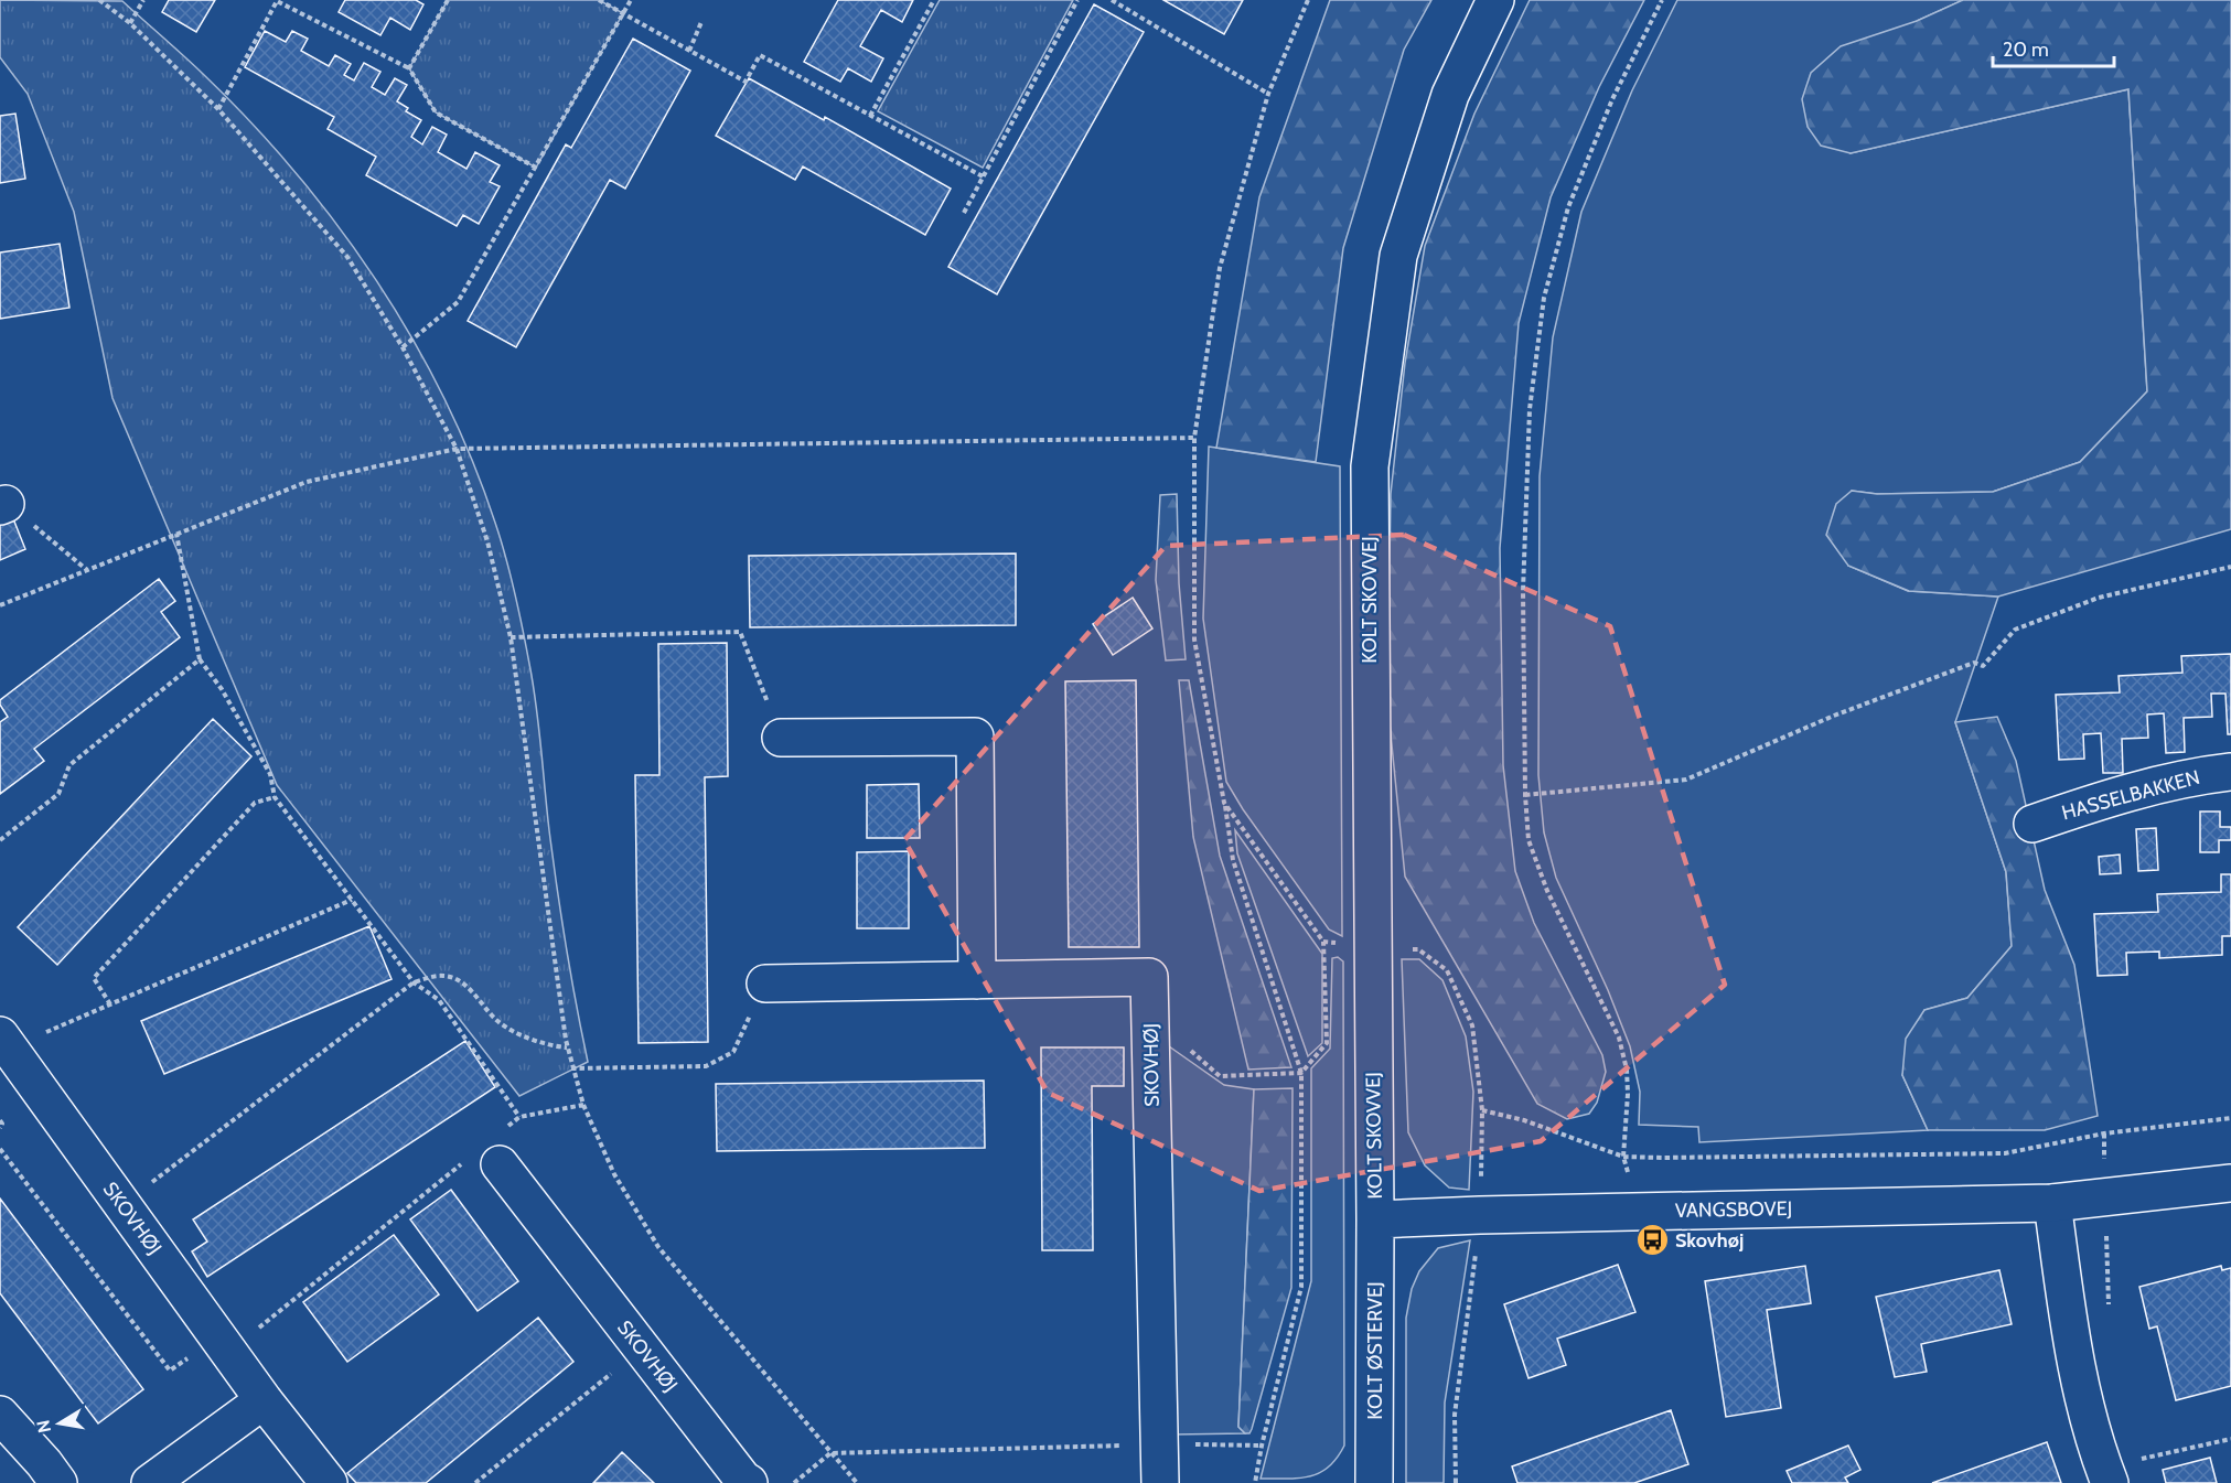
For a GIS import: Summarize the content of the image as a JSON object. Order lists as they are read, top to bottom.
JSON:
{
  "streets": {
    "street": [
      "KOLT SKOVVEJ",
      "HASSELBAKKEN",
      "SKOVHØJ",
      "VANGSBOVEJ",
      "KOLT ØSTERVEJ"
    ]
  },
  "crossings": [
    ["KOLT SKOVVEJ", "VANGSBOVEJ"],
    ["KOLT SKOVVEJ", "KOLT ØSTERVEJ"],
    ["VANGSBOVEJ", "KOLT ØSTERVEJ"]
  ],
  "places": {
    "bus stop": ["Skovhøj"]
  },
  "scale_bar": "20 m",
  "north": "left"
}
